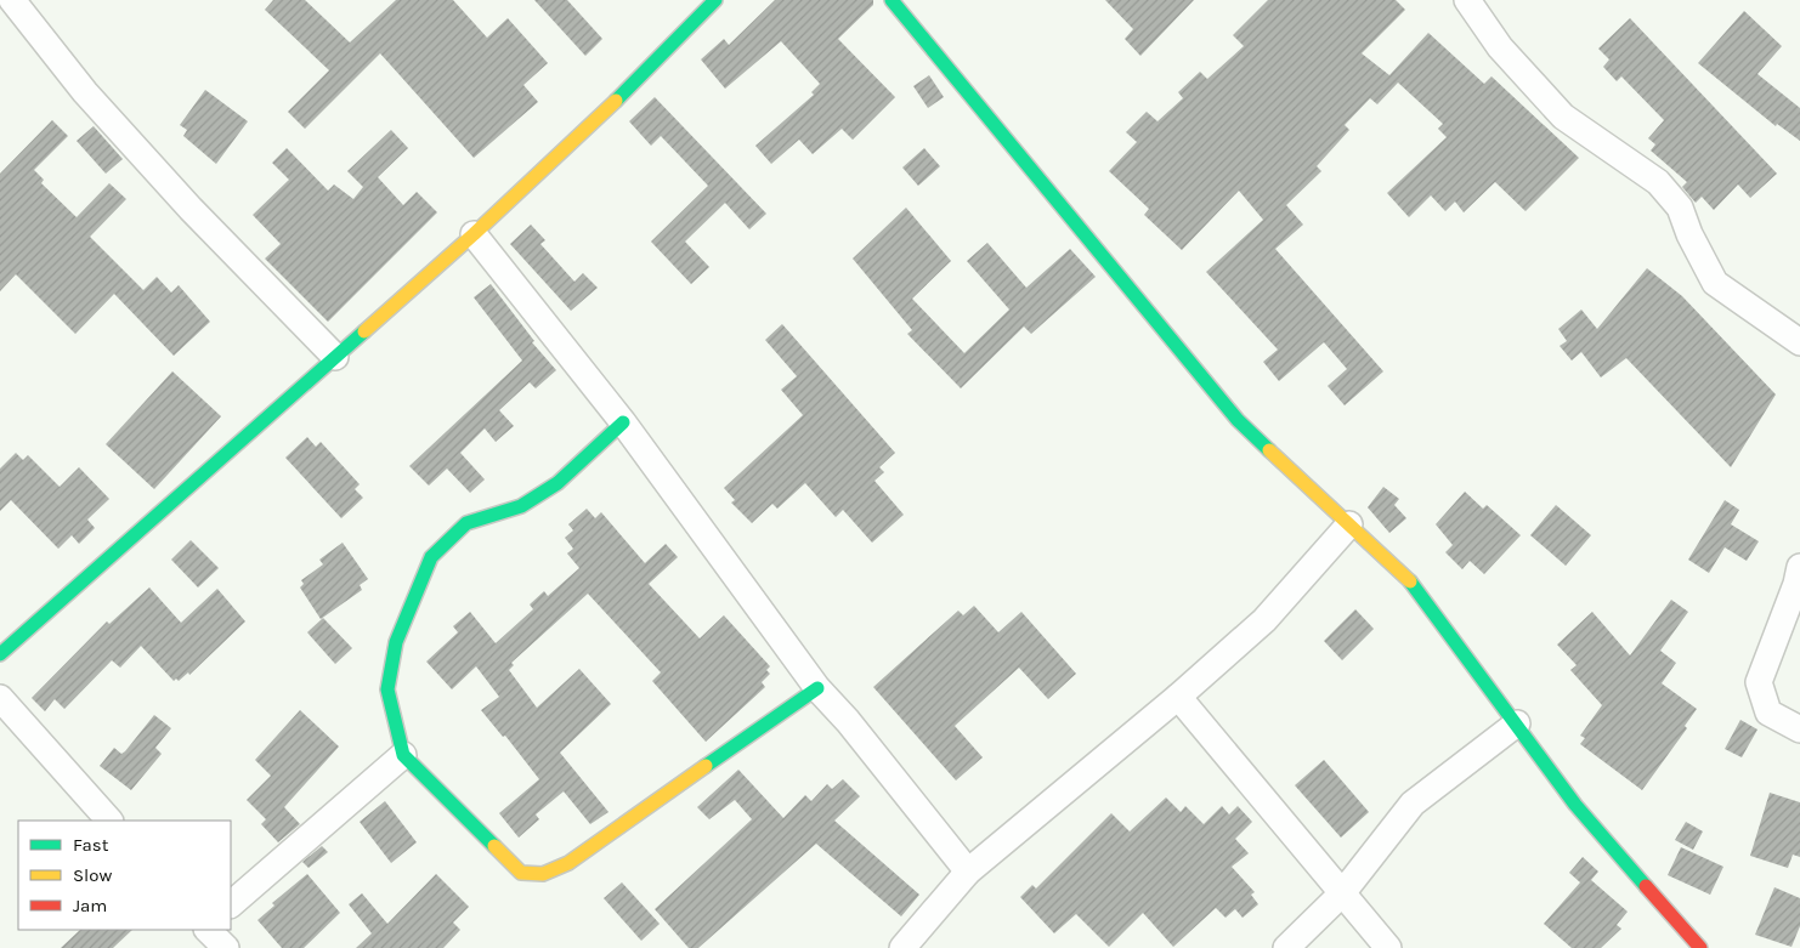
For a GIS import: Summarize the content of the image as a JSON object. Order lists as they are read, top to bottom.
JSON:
{
  "legend": ["Fast", "Slow", "Jam"]
}
